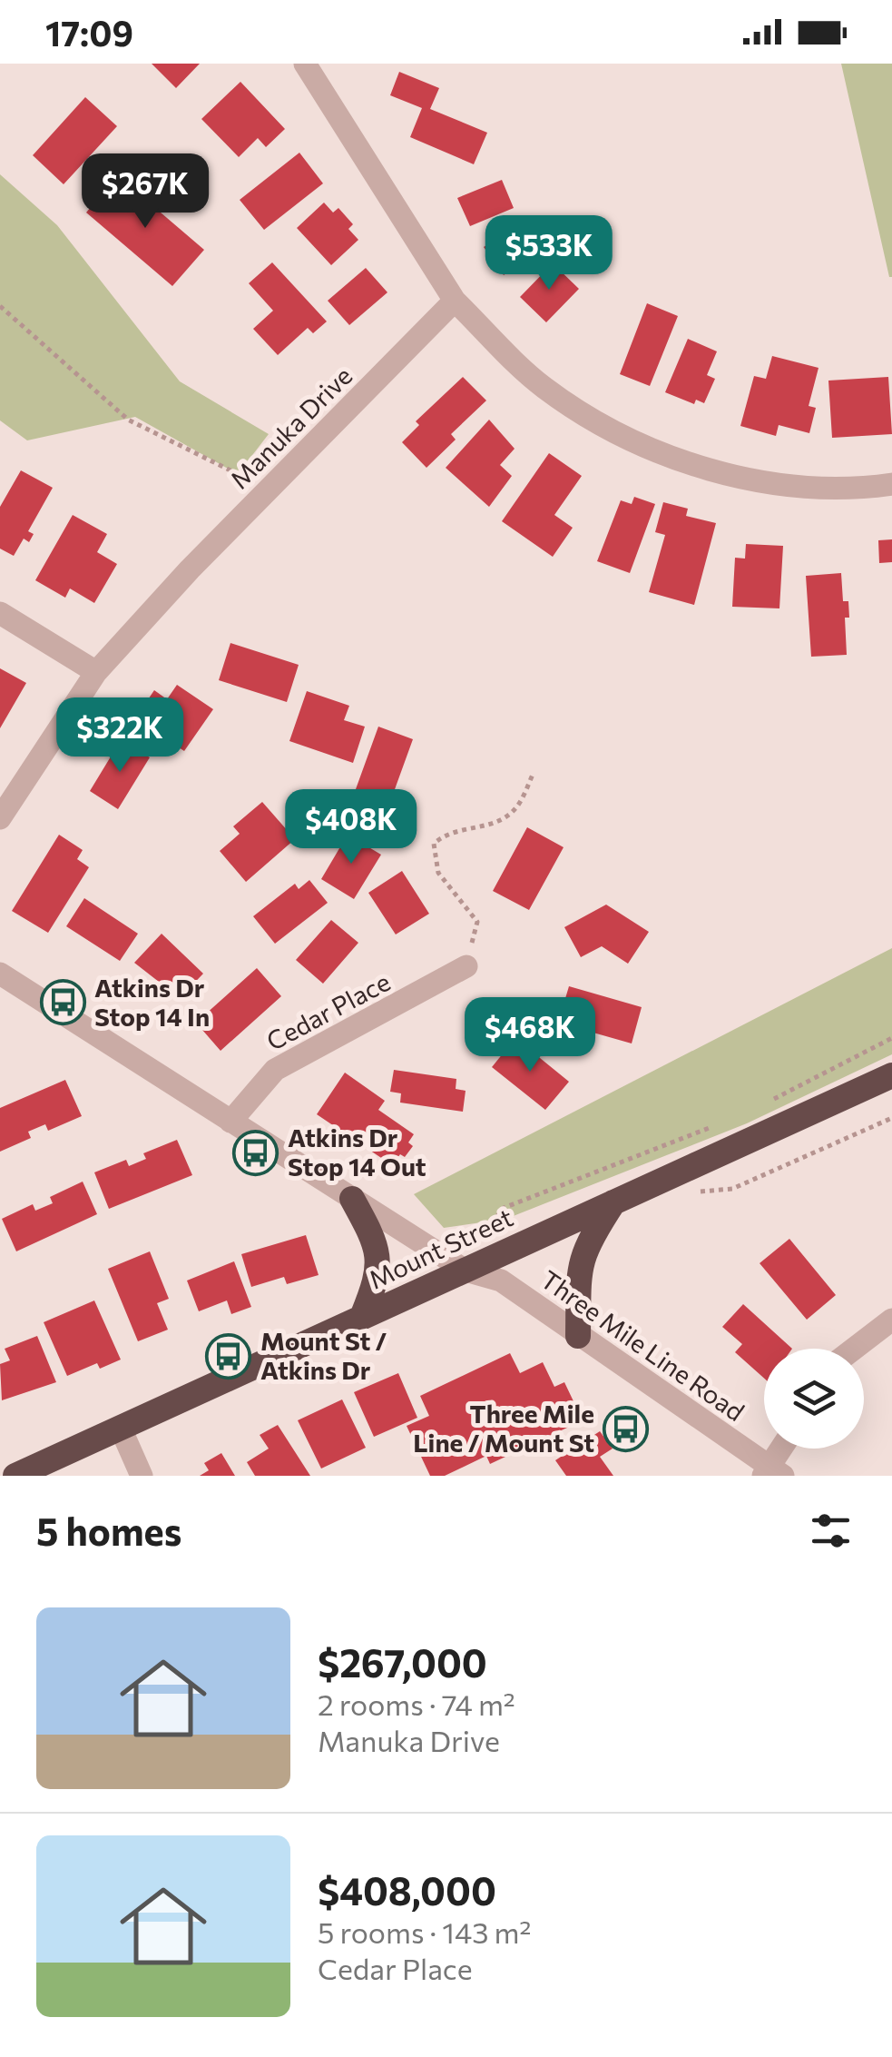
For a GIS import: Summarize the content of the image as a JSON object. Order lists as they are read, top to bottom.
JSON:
{
  "streets": {
    "highway": ["Mount Street"],
    "street": ["Manuka Drive", "Cedar Place", "Three Mile Line Road"]
  },
  "crossings": [
    ["Cedar Place", "Three Mile Line Road"],
    ["Mount Street", "Three Mile Line Road"]
  ],
  "places": {
    "bus stop": [
      "Atkins Dr Stop 14 In",
      "Atkins Dr Stop 14 Out",
      "Mount St / Atkins Dr",
      "Three Mile Line / Mount St"
    ]
  },
  "page": {
    "status": "17:09",
    "price": [
      "$267K",
      "$533K",
      "$322K",
      "$408K",
      "$468K"
    ],
    "heading": "5 homes",
    "list": [
      {
        "name": "$267,000",
        "note": "2 rooms · 74 m² · Manuka Drive"
      },
      {
        "name": "$408,000",
        "note": "5 rooms · 143 m² · Cedar Place"
      }
    ]
  }
}
